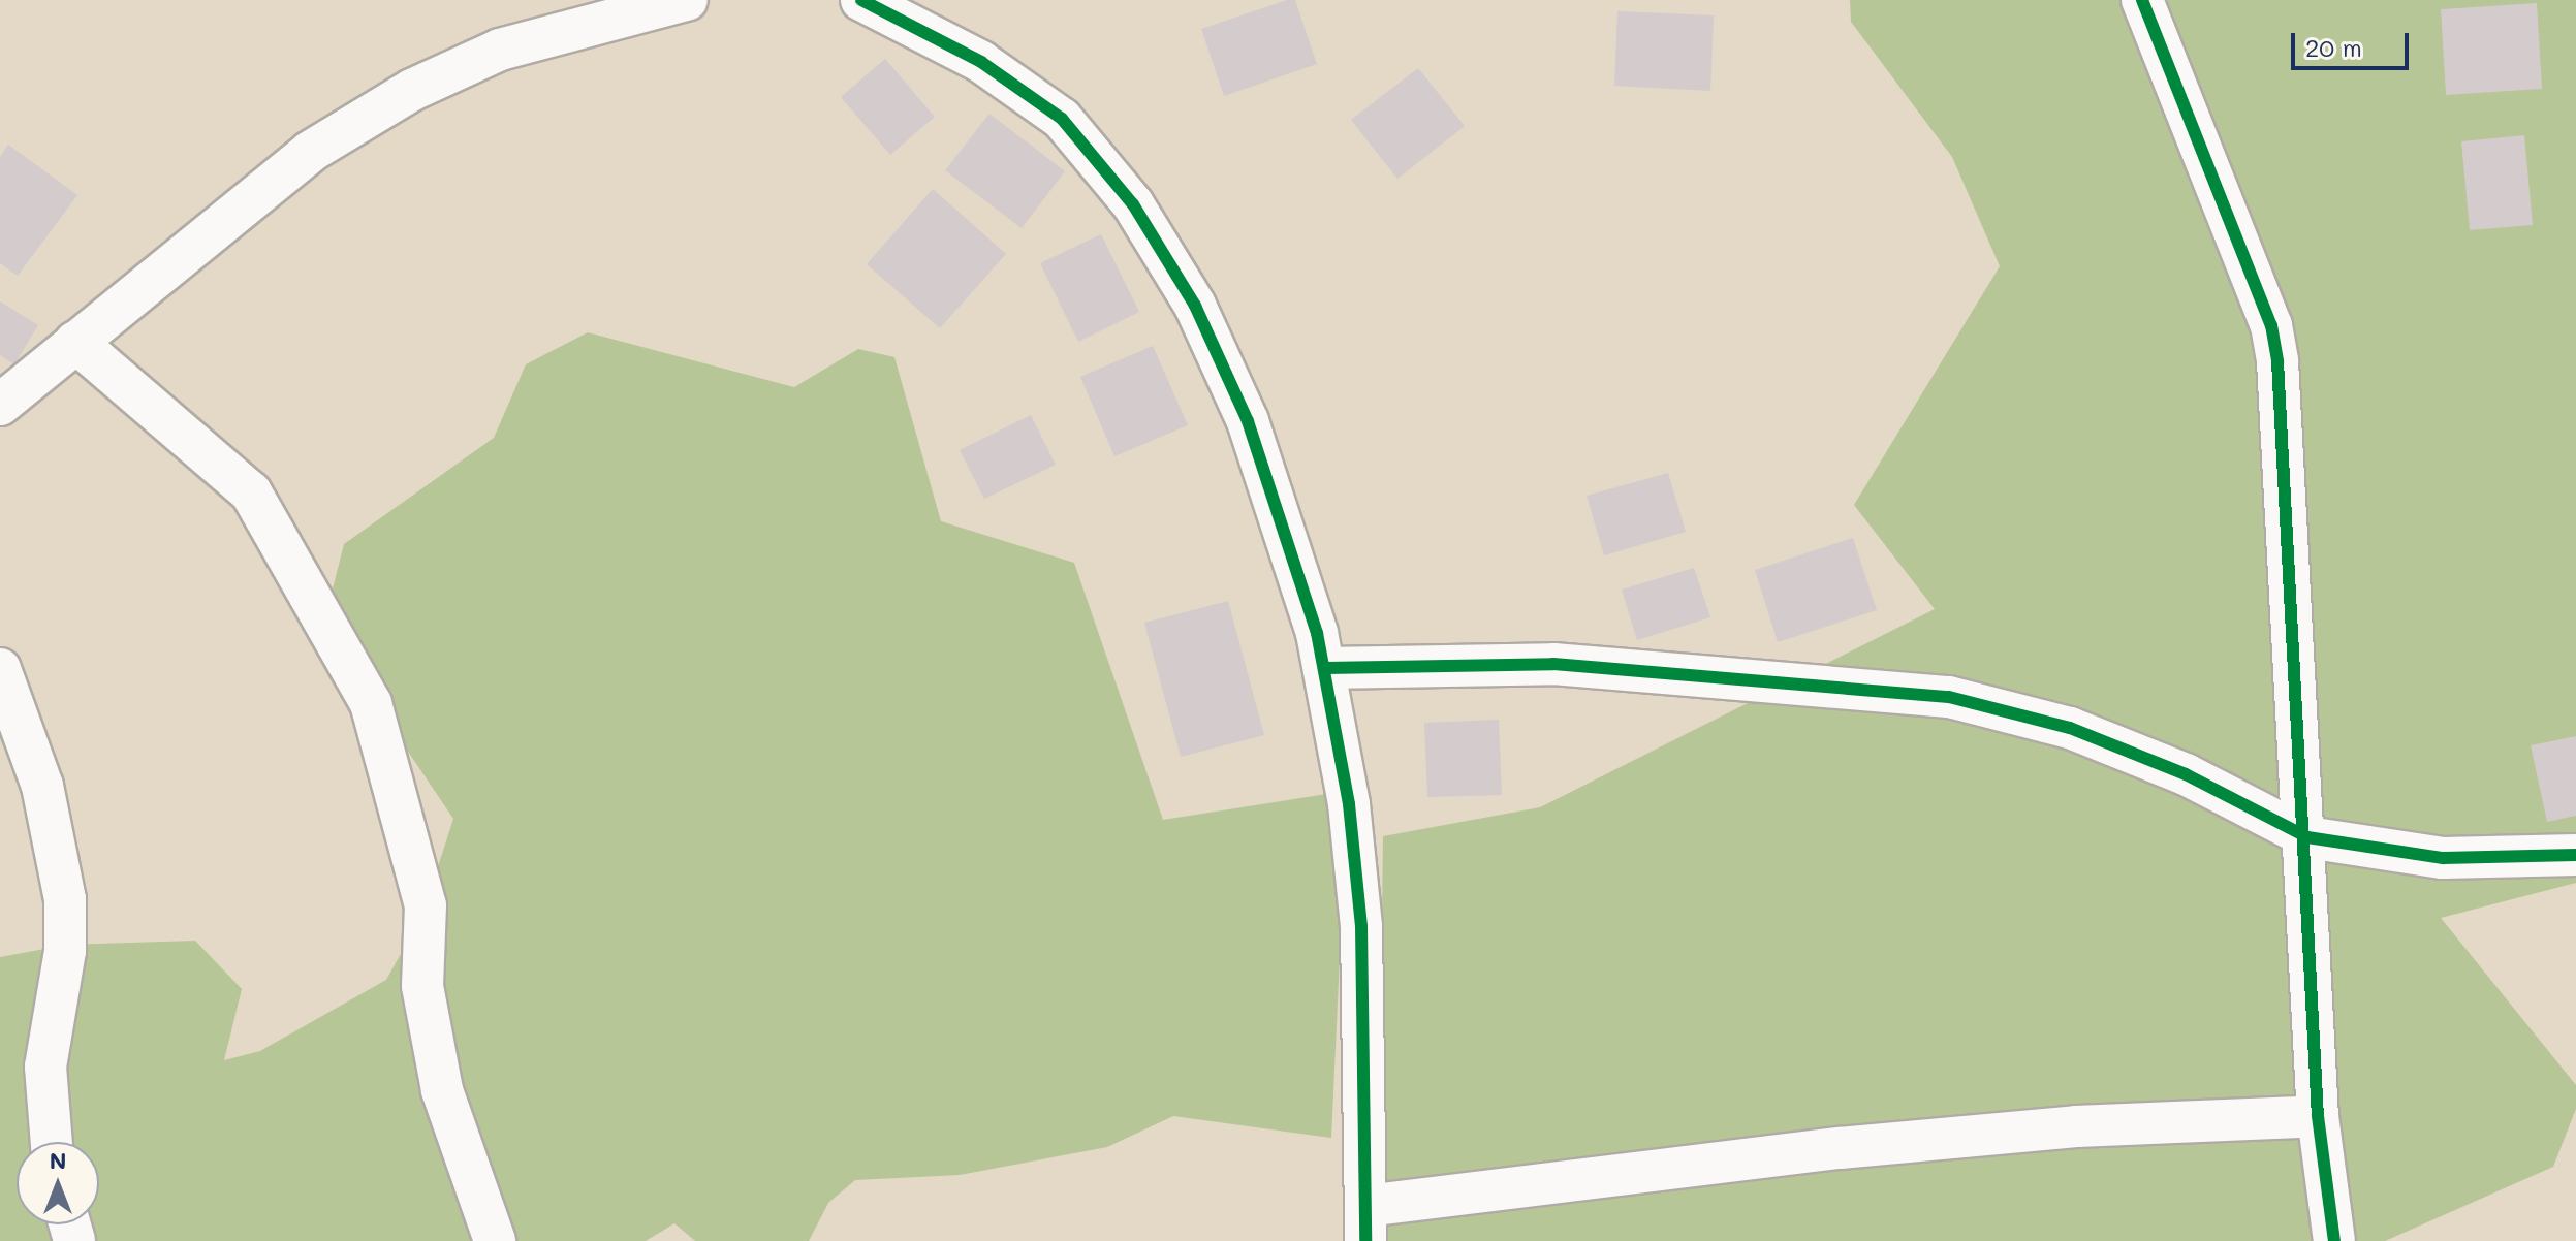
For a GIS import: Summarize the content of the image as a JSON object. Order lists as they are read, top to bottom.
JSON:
{
  "scale_bar": "20 m",
  "north": "top"
}
